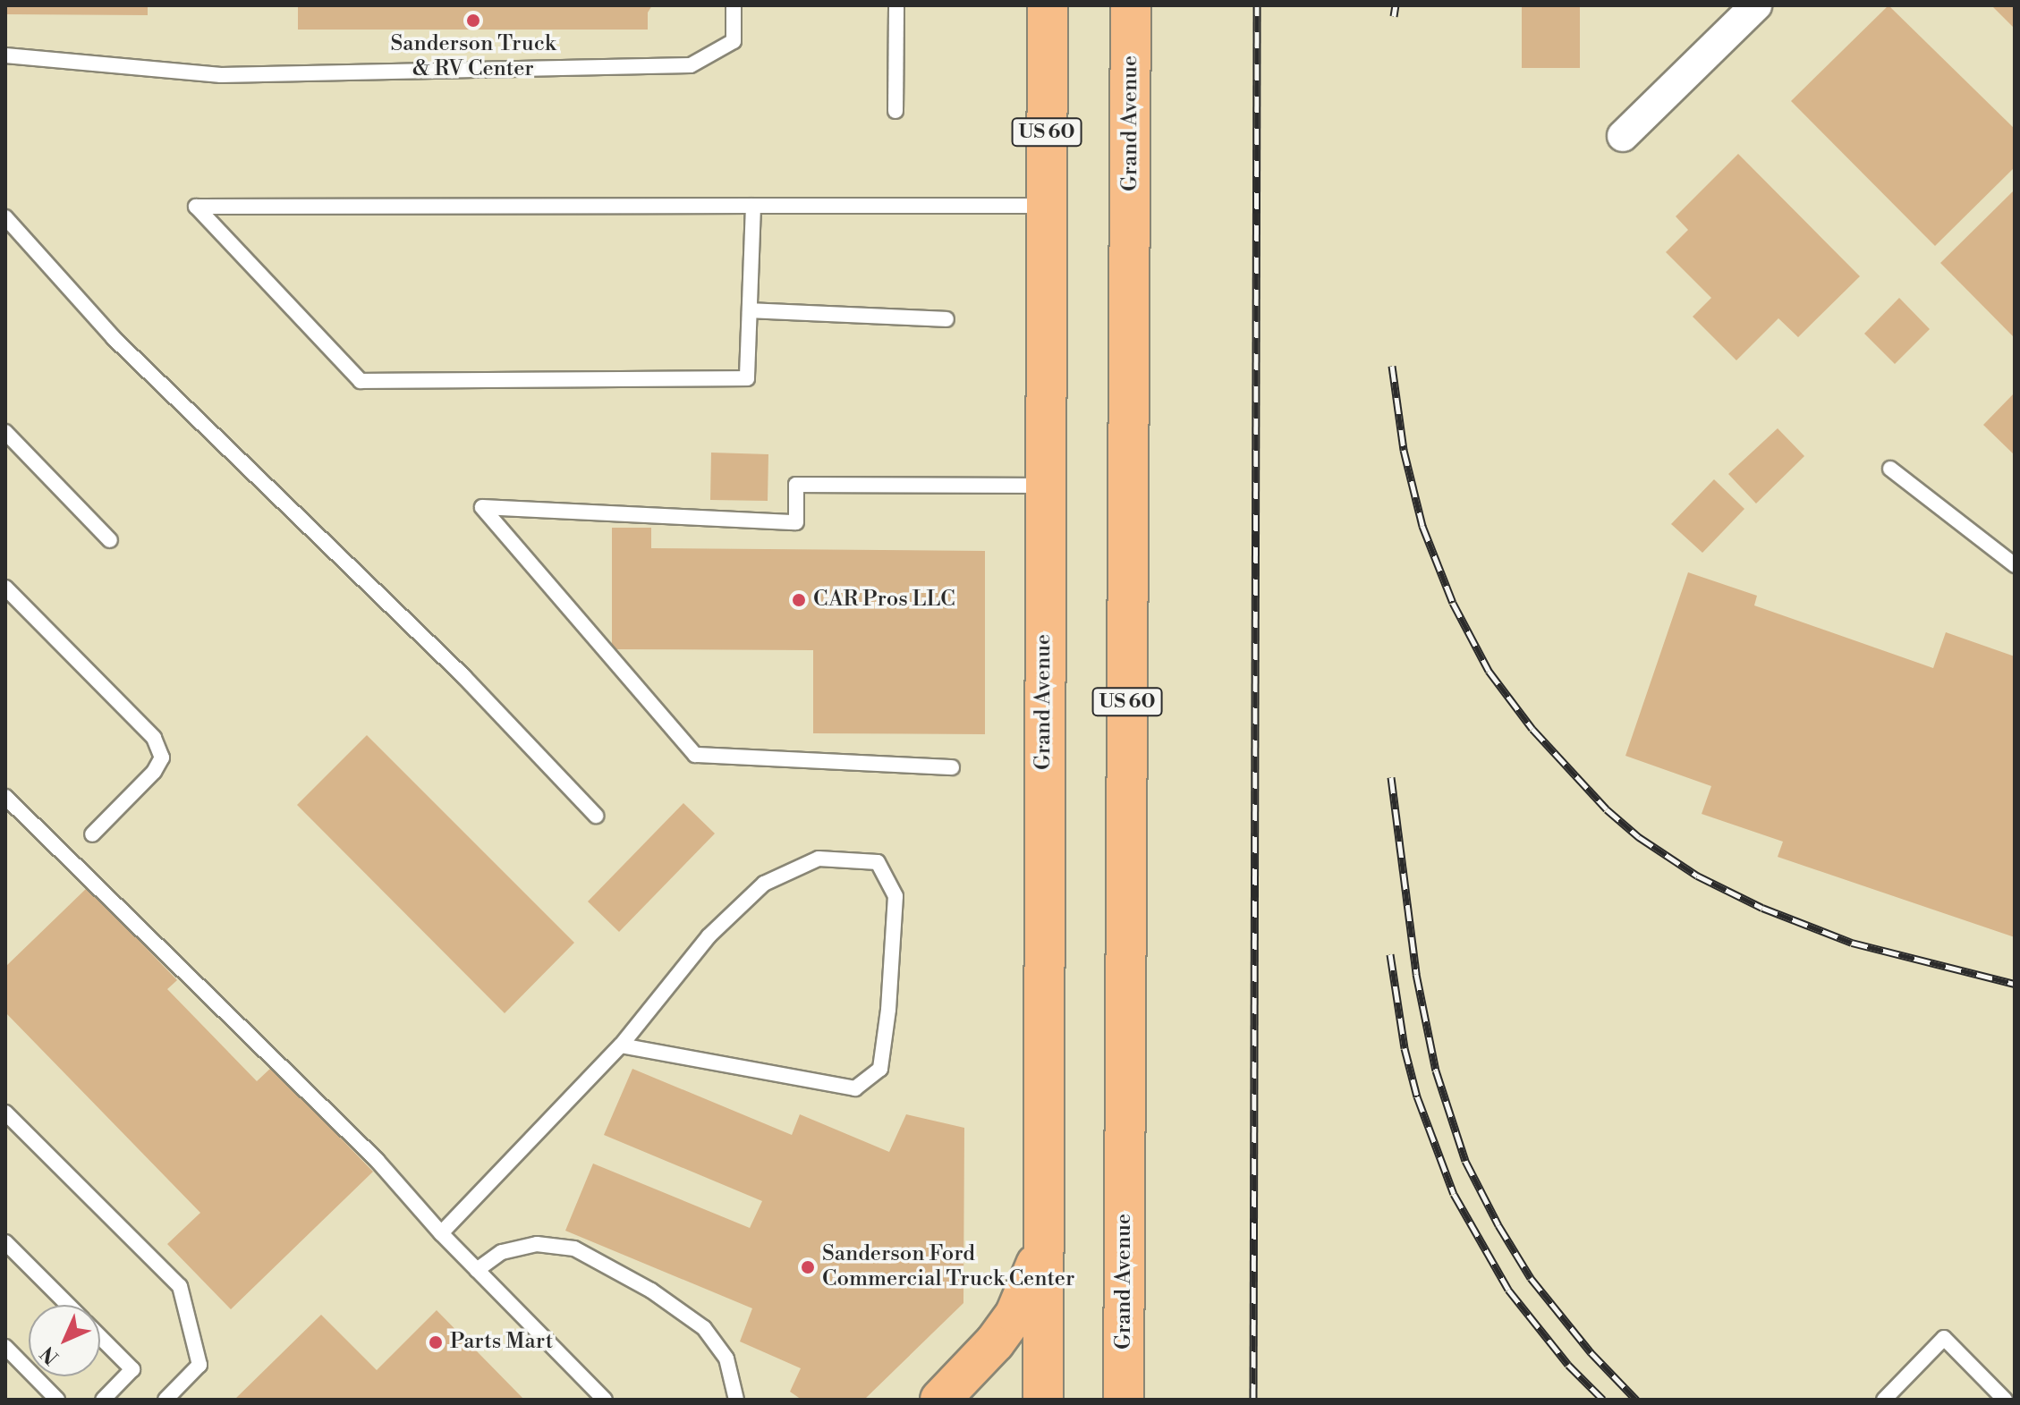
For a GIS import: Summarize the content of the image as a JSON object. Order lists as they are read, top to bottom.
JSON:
{
  "streets": {
    "highway": ["Grand Avenue", "US 60"]
  },
  "places": [
    "Sanderson Truck & RV Center",
    "CAR Pros LLC",
    "Sanderson Ford Commercial Truck Center",
    "Parts Mart"
  ],
  "north": "bottom left"
}
